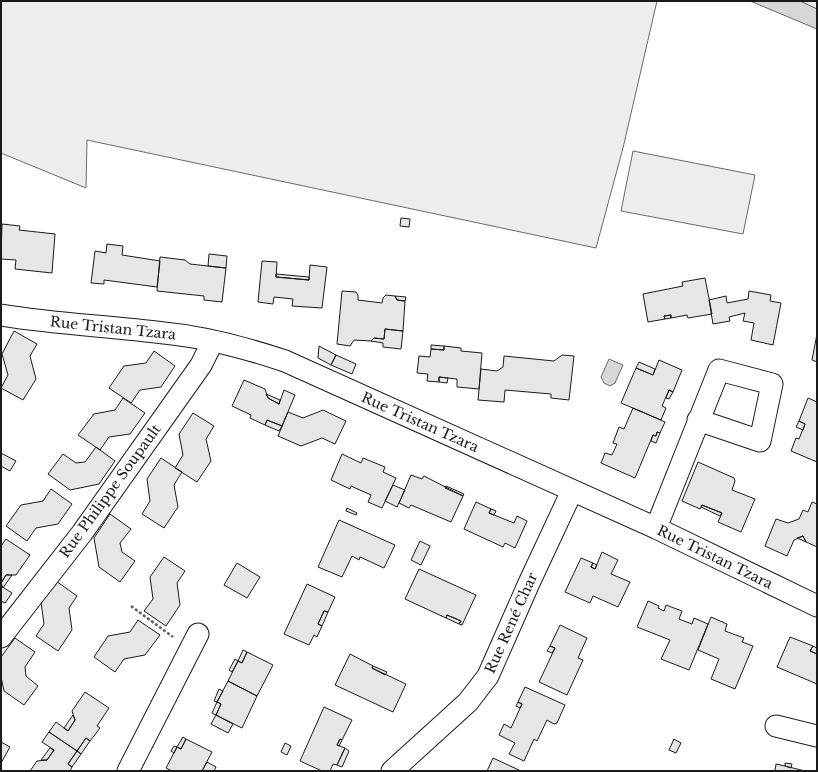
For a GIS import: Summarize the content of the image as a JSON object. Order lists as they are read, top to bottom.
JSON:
{
  "streets": {
    "street": ["Rue Tristan Tzara", "Rue Philippe Soupault", "Rue René Char"]
  },
  "crossings": [
    ["Rue Tristan Tzara", "Rue Philippe Soupault"],
    ["Rue Tristan Tzara", "Rue René Char"]
  ]
}
